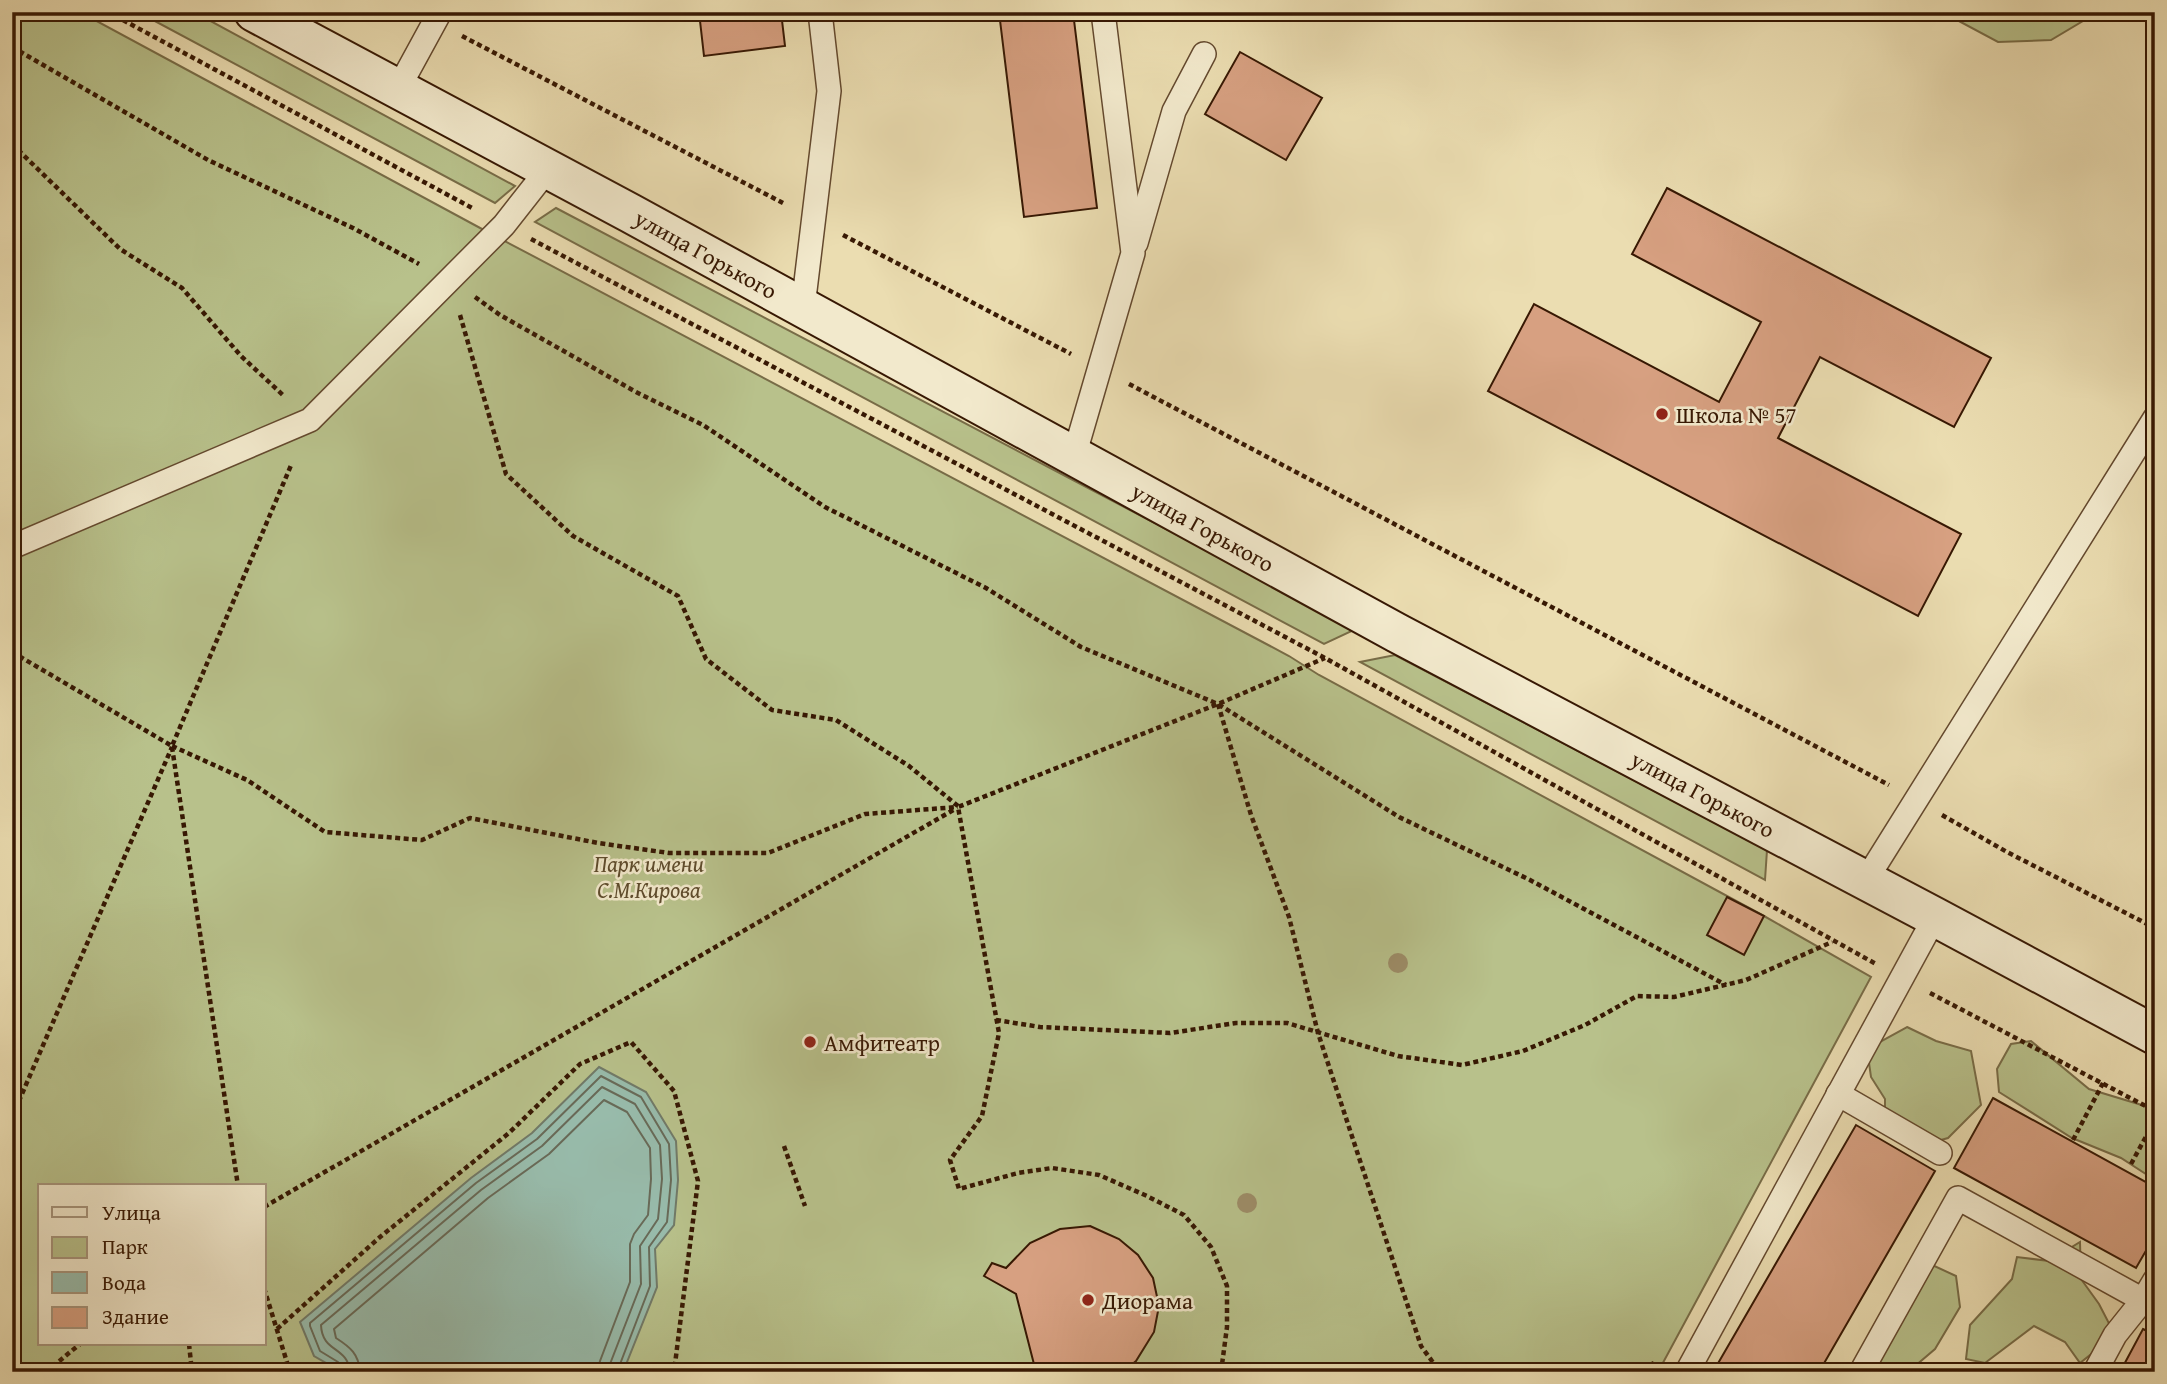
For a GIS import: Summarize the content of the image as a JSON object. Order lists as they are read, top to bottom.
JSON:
{
  "streets": {
    "street": ["улица Горького"]
  },
  "parks": ["Парк имени С.М.Кирова"],
  "places": ["Школа № 57", "Амфитеатр", "Диорама"],
  "legend": [
    "Улица",
    "Парк",
    "Вода",
    "Здание"
  ]
}
